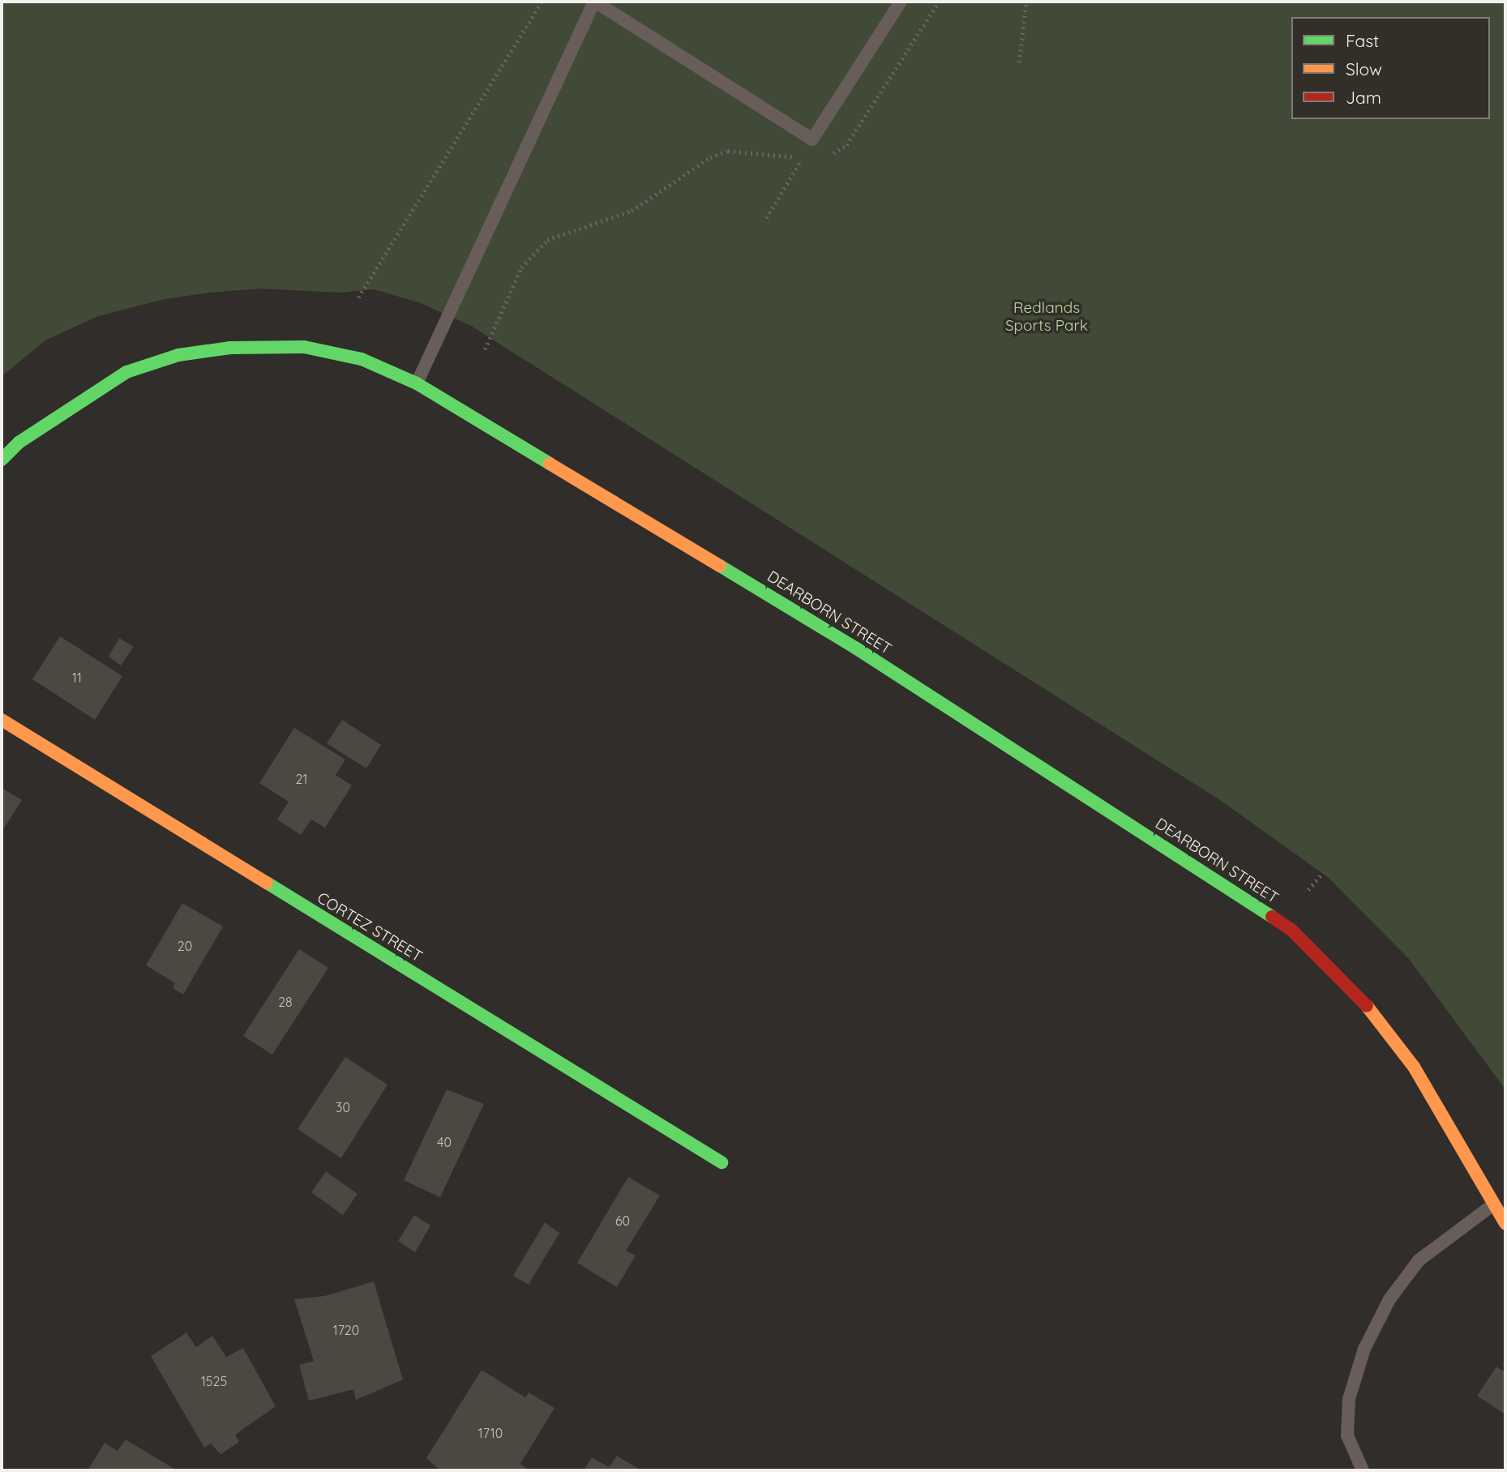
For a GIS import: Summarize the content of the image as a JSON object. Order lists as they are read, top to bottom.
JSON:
{
  "streets": {
    "street": ["DEARBORN STREET", "CORTEZ STREET"]
  },
  "parks": ["Redlands Sports Park"],
  "house_numbers": [
    "11",
    "21",
    "20",
    "28",
    "30",
    "40",
    "60",
    "1720",
    "1525",
    "1710"
  ],
  "legend": ["Fast", "Slow", "Jam"]
}
